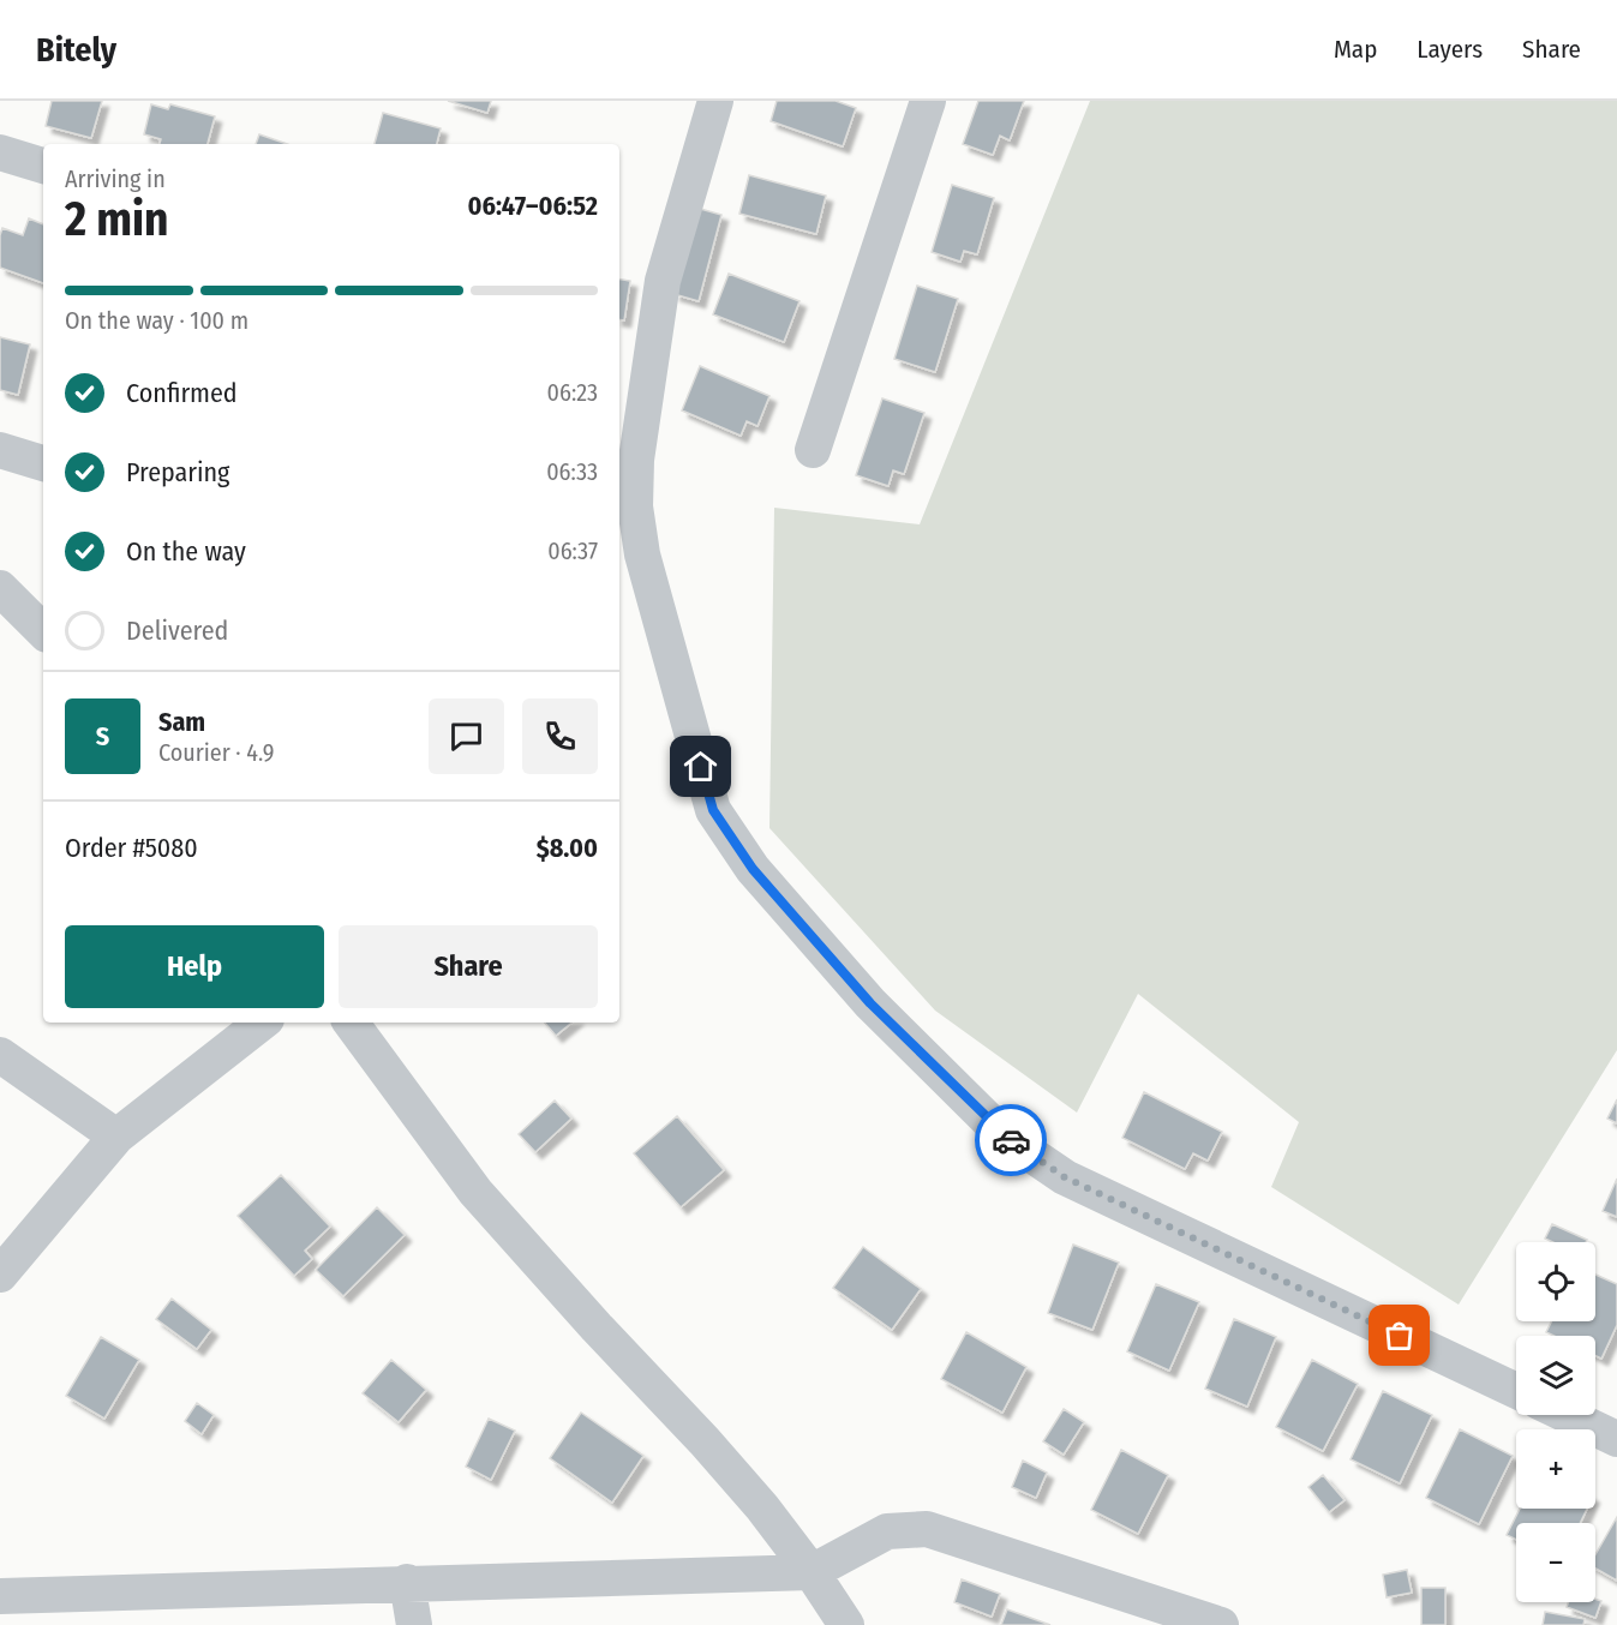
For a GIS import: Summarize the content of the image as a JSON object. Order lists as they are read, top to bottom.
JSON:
{
  "page": {
    "header": "Bitely",
    "nav": ["Map", "Layers", "Share"],
    "heading": ["2 min", "Arriving in", "06:47–06:52"],
    "panel": [
      "Sam",
      "Courier · 4.9",
      "Order #5080",
      "$8.00"
    ],
    "bar": "On the way · 100 m",
    "list": [
      ["Confirmed", "06:23"],
      ["Preparing", "06:33"],
      ["On the way", "06:37"],
      "Delivered"
    ],
    "round": "S",
    "buttons": ["Help", "Share"],
    "map_buttons": ["+", "−"]
  }
}
